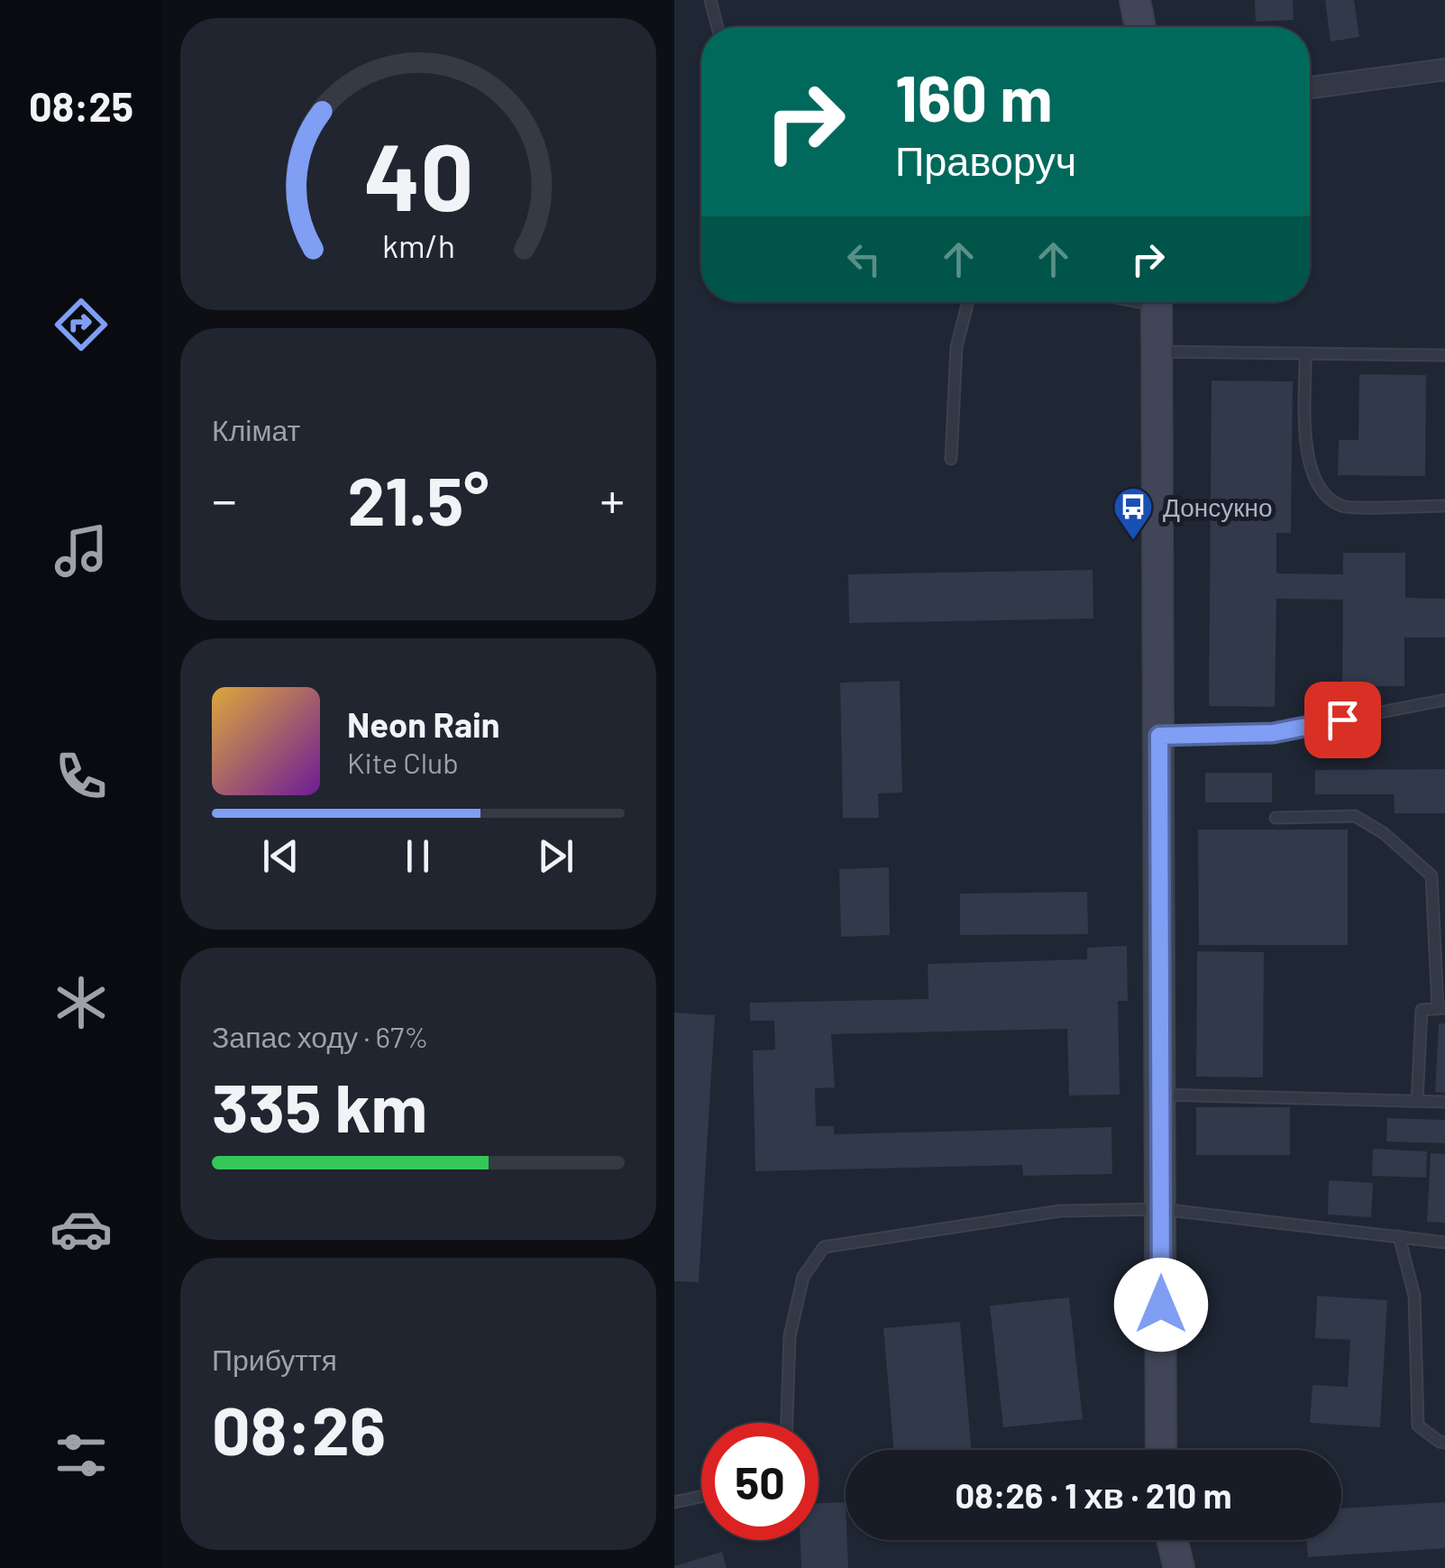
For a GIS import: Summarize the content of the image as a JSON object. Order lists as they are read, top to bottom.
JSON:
{
  "places": {
    "bus stop": ["Донсукно"]
  },
  "page": {
    "tabs": "08:25",
    "turn": ["160 m", "Праворуч"],
    "tile": [
      "Клімат",
      ["Запас ходу · 67%", "335 km"],
      ["Прибуття", "08:26"]
    ],
    "heat": ["−", "21.5°", "+"],
    "song": ["Neon Rain", "Kite Club"],
    "limit": "50",
    "trip": "08:26 · 1 хв · 210 m",
    "gauge": ["40", "km/h"]
  }
}
